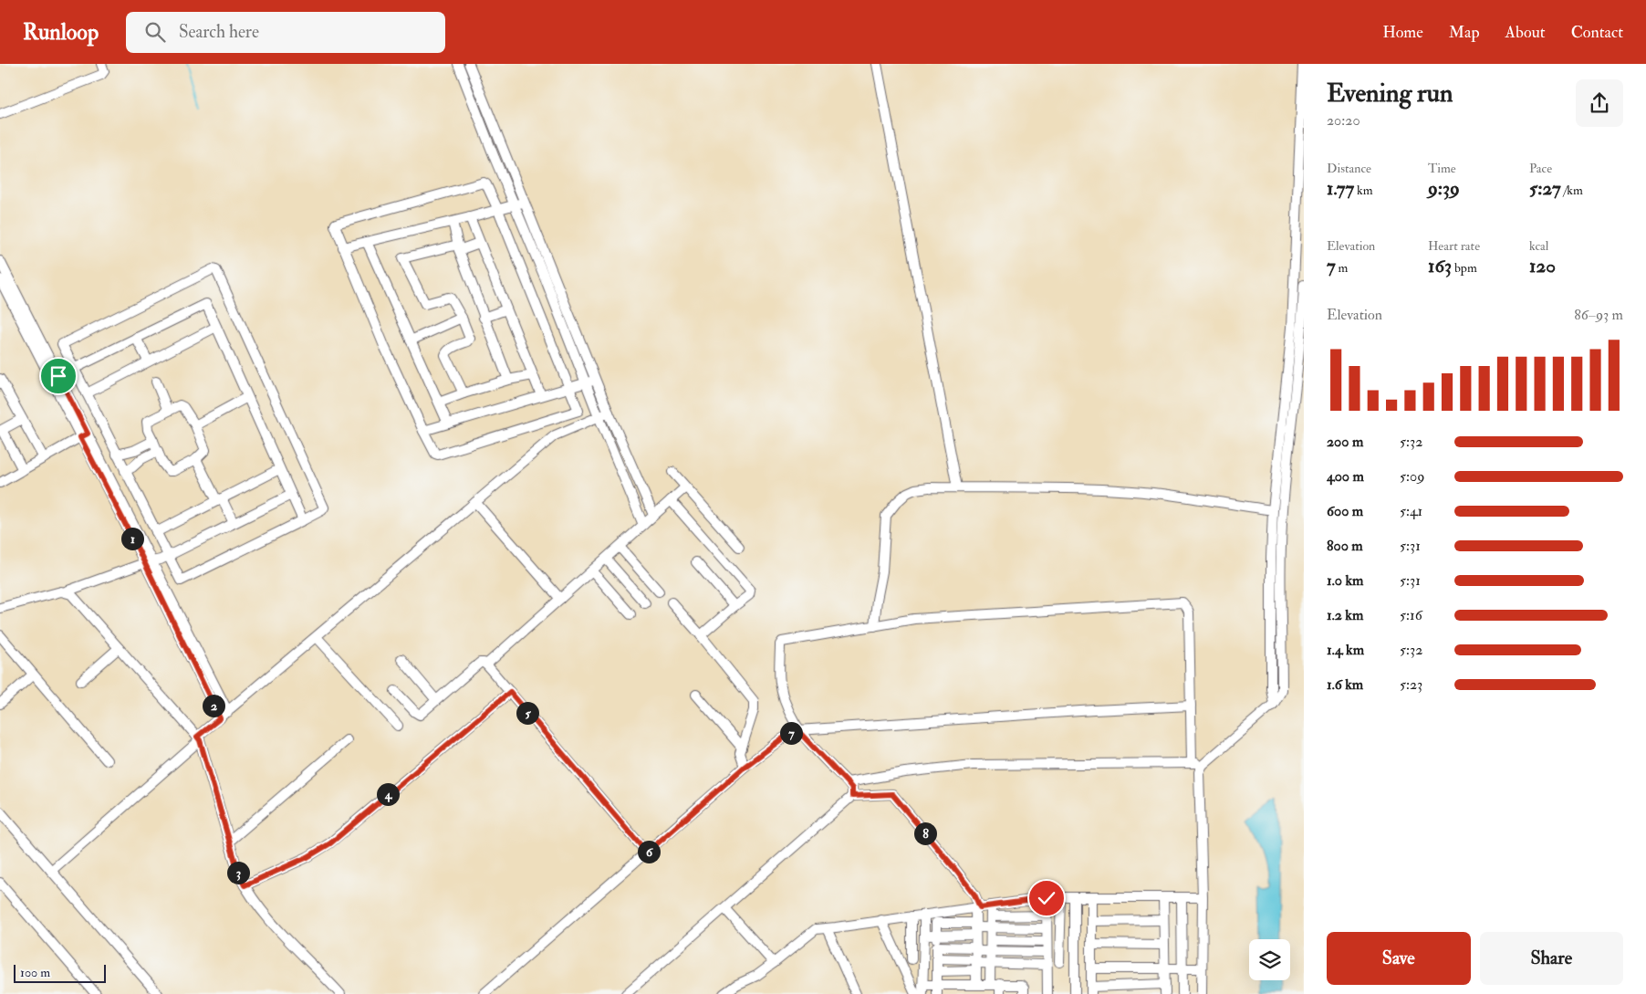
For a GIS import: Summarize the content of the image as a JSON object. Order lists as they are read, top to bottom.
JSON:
{
  "scale_bar": "100 m",
  "page": {
    "header": "Runloop",
    "search": "Search here",
    "nav": [
      "Home",
      "Map",
      "About",
      "Contact"
    ],
    "heading": ["Evening run", "20:20"],
    "stats": [
      ["Distance", "1.77 km"],
      ["Time", "9:39"],
      ["Pace", "5:27 /km"],
      ["Elevation", "7 m"],
      ["Heart rate", "163 bpm"],
      ["kcal", "120"]
    ],
    "chart": ["Elevation", "86–93 m"],
    "list": [
      {
        "name": "200 m",
        "note": "5:32"
      },
      {
        "name": "400 m",
        "note": "5:09"
      },
      {
        "name": "600 m",
        "note": "5:41"
      },
      {
        "name": "800 m",
        "note": "5:31"
      },
      {
        "name": "1.0 km",
        "note": "5:31"
      },
      {
        "name": "1.2 km",
        "note": "5:16"
      },
      {
        "name": "1.4 km",
        "note": "5:32"
      },
      {
        "name": "1.6 km",
        "note": "5:23"
      }
    ],
    "pins": [
      "1",
      "2",
      "5",
      "7",
      "4",
      "8",
      "6",
      "3"
    ],
    "buttons": ["Save", "Share"],
    "scale": "100 m"
  }
}
